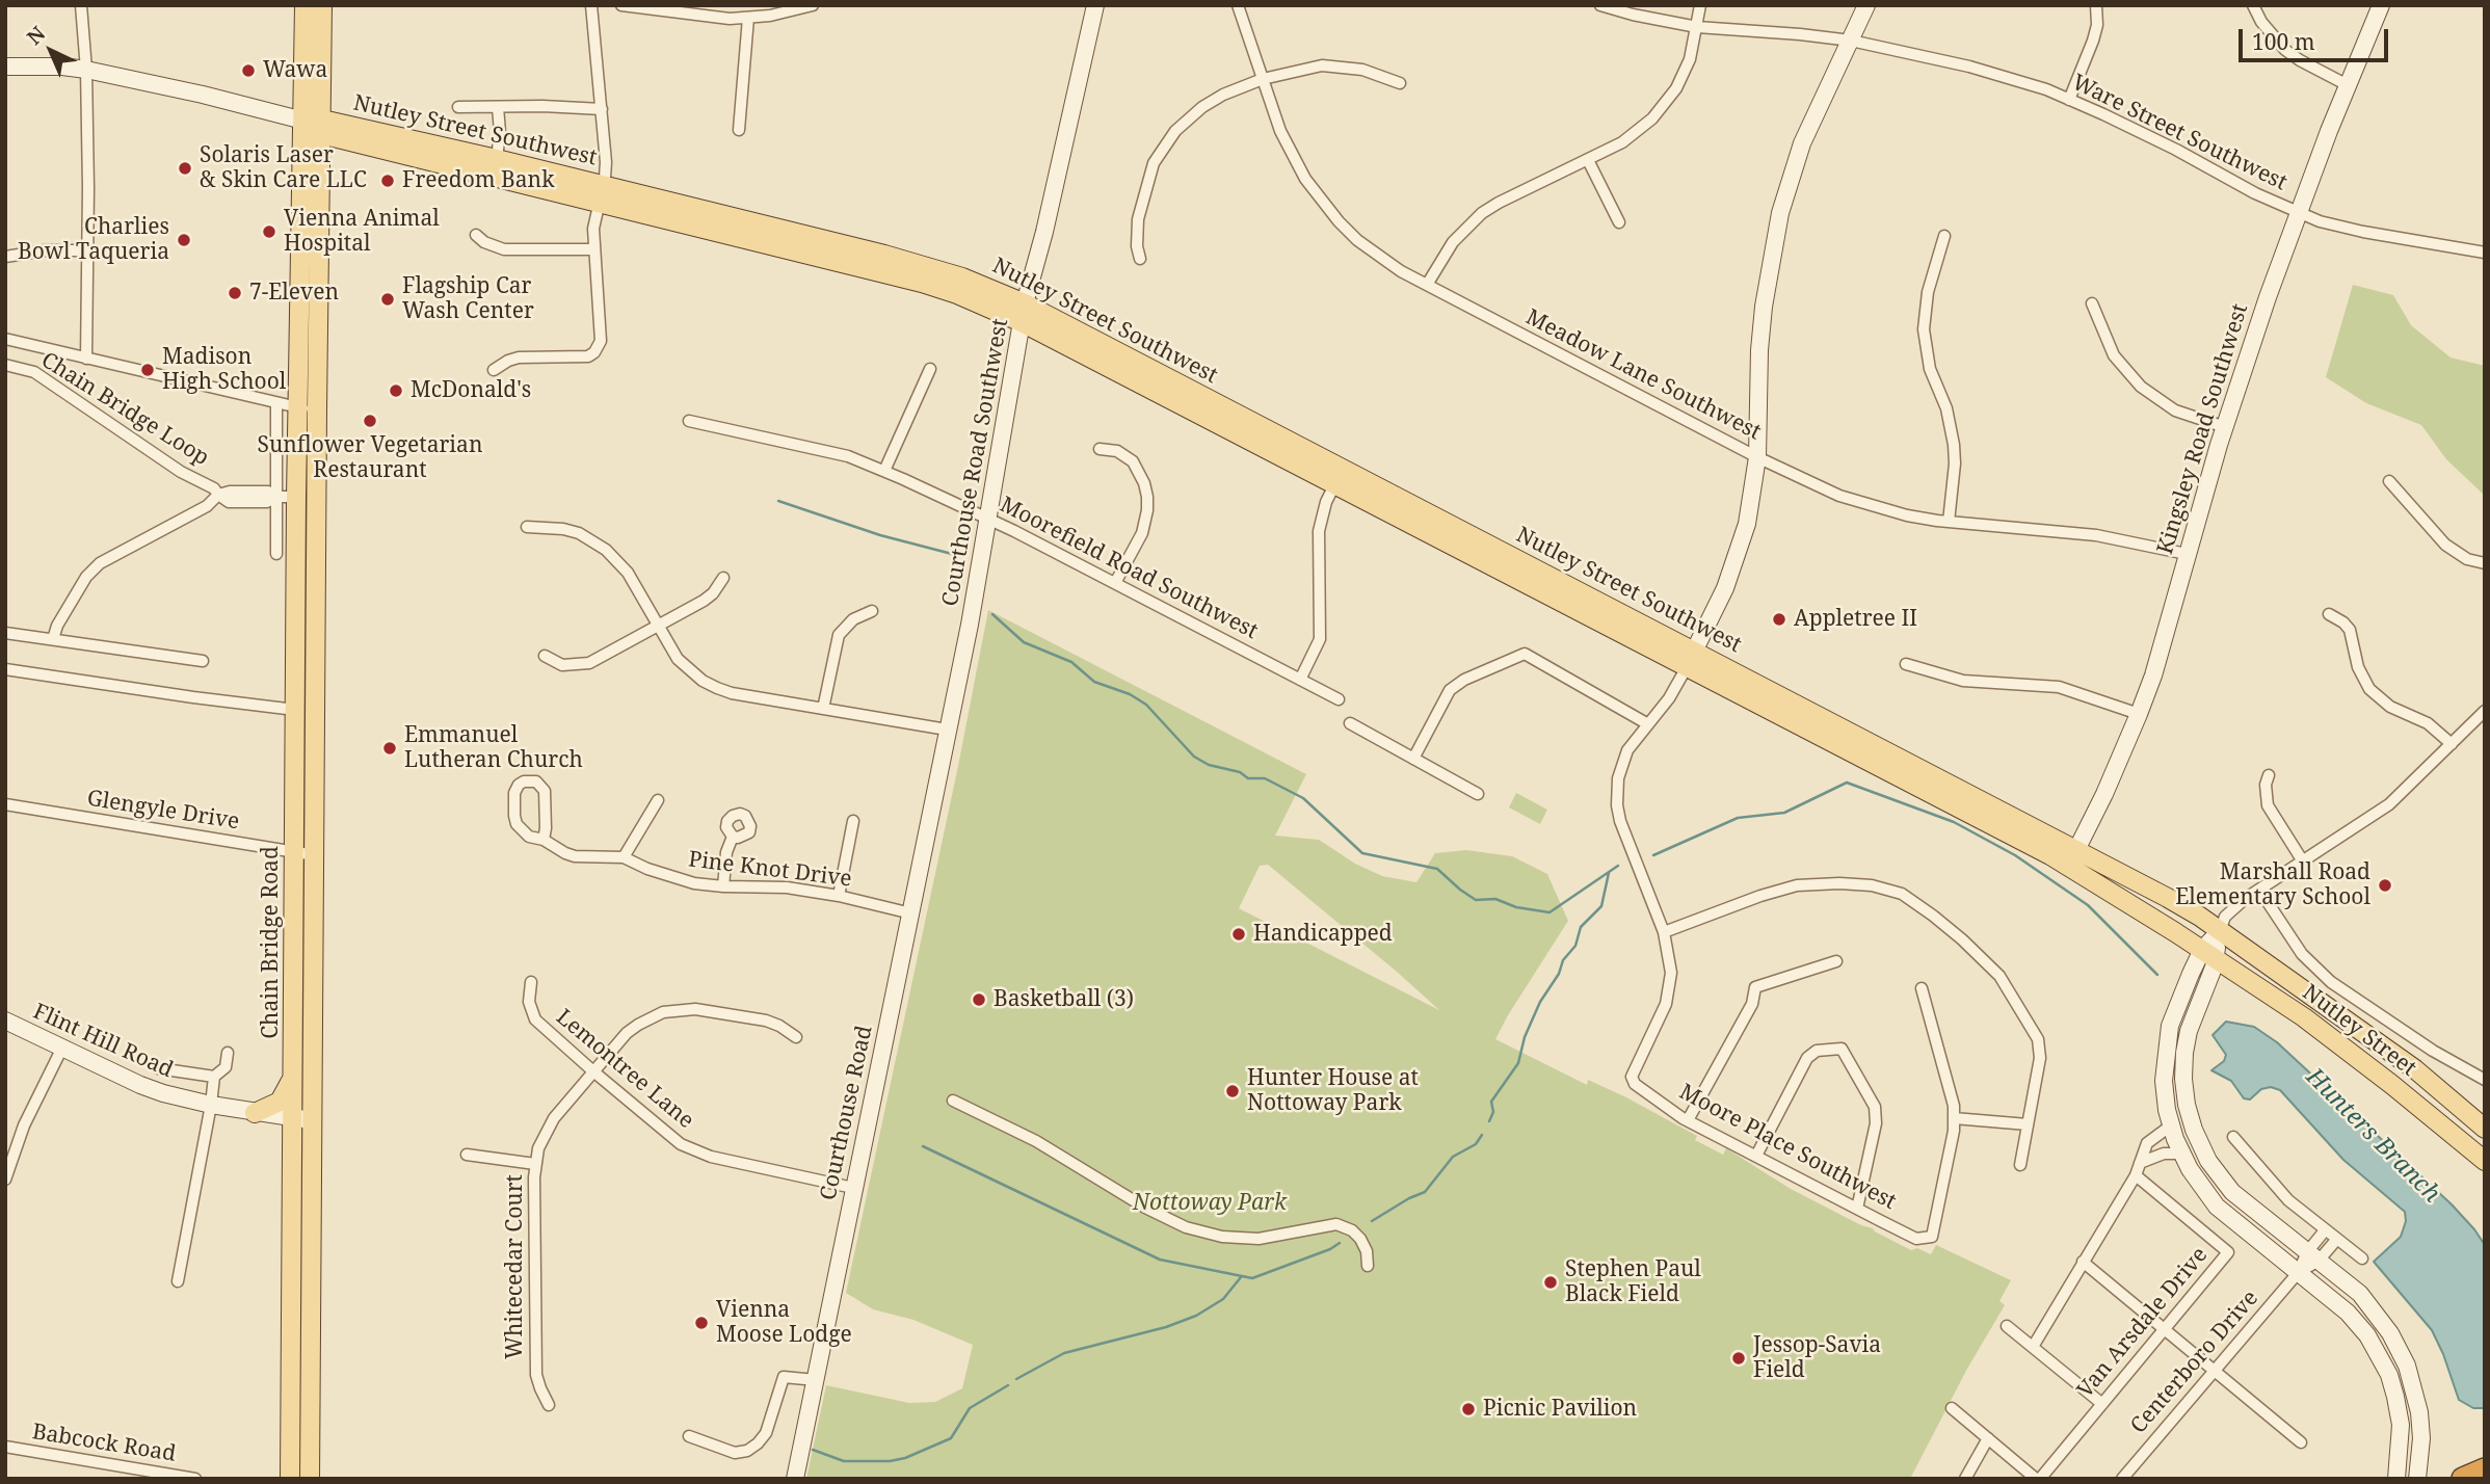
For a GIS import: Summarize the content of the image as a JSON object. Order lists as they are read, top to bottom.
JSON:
{
  "streets": {
    "main road": ["Nutley Street Southwest", "Chain Bridge Road", "Nutley Street"],
    "street": [
      "Ware Street Southwest",
      "Meadow Lane Southwest",
      "Chain Bridge Loop",
      "Kingsley Road Southwest",
      "Courthouse Road Southwest",
      "Moorefield Road Southwest",
      "Glengyle Drive",
      "Pine Knot Drive",
      "Flint Hill Road",
      "Lemontree Lane",
      "Courthouse Road",
      "Moore Place Southwest",
      "Whitecedar Court",
      "Van Arsdale Drive",
      "Centerboro Drive",
      "Babcock Road"
    ]
  },
  "crossings": [
    ["Nutley Street Southwest", "Kingsley Road Southwest"],
    ["Nutley Street Southwest", "Courthouse Road Southwest"],
    ["Nutley Street Southwest", "Nutley Street"],
    ["Ware Street Southwest", "Kingsley Road Southwest"],
    ["Meadow Lane Southwest", "Kingsley Road Southwest"],
    ["Chain Bridge Loop", "Chain Bridge Road"],
    ["Courthouse Road Southwest", "Moorefield Road Southwest"],
    ["Courthouse Road Southwest", "Courthouse Road"],
    ["Glengyle Drive", "Chain Bridge Road"],
    ["Pine Knot Drive", "Courthouse Road"],
    ["Chain Bridge Road", "Flint Hill Road"],
    ["Lemontree Lane", "Courthouse Road"],
    ["Lemontree Lane", "Whitecedar Court"]
  ],
  "water": ["Hunters Branch"],
  "parks": ["Nottoway Park"],
  "places": [
    "Wawa",
    "Solaris Laser & Skin Care LLC",
    "Freedom Bank",
    "Vienna Animal Hospital",
    "Charlies Bowl Taqueria",
    "7-Eleven",
    "Flagship Car Wash Center",
    "Madison High School",
    "McDonald's",
    "Sunflower Vegetarian Restaurant",
    "Appletree II",
    "Emmanuel Lutheran Church",
    "Marshall Road Elementary School",
    "Handicapped",
    "Basketball (3)",
    "Hunter House at Nottoway Park",
    "Stephen Paul Black Field",
    "Vienna Moose Lodge",
    "Jessop-Savia Field",
    "Picnic Pavilion"
  ],
  "scale_bar": "100 m",
  "north": "top left"
}
